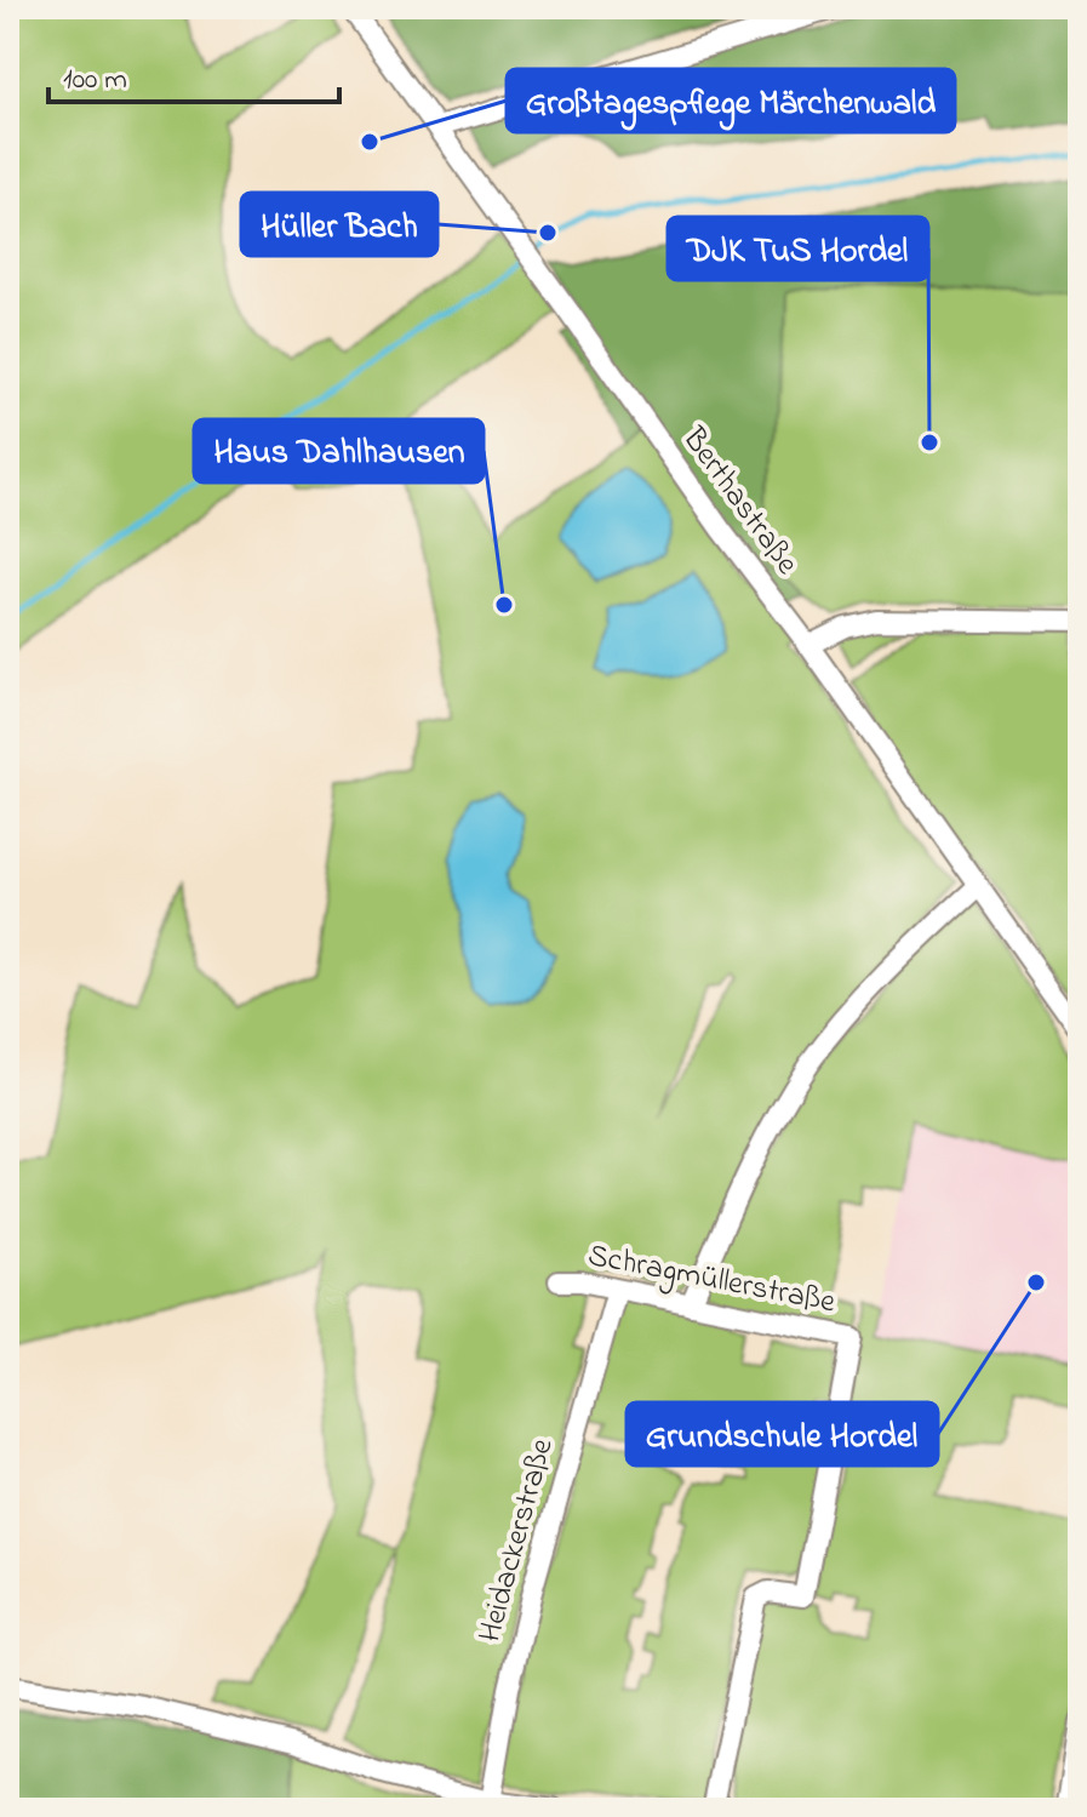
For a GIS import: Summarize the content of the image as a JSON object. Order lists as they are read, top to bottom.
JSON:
{
  "streets": {
    "street": ["Berthastraße", "Schragmüllerstraße", "Heidackerstraße"]
  },
  "crossings": [
    ["Schragmüllerstraße", "Heidackerstraße"]
  ],
  "places": [
    "Großtagespflege Märchenwald",
    "Hüller Bach",
    "DJK TuS Hordel",
    "Haus Dahlhausen",
    "Grundschule Hordel"
  ],
  "scale_bar": "100 m"
}
